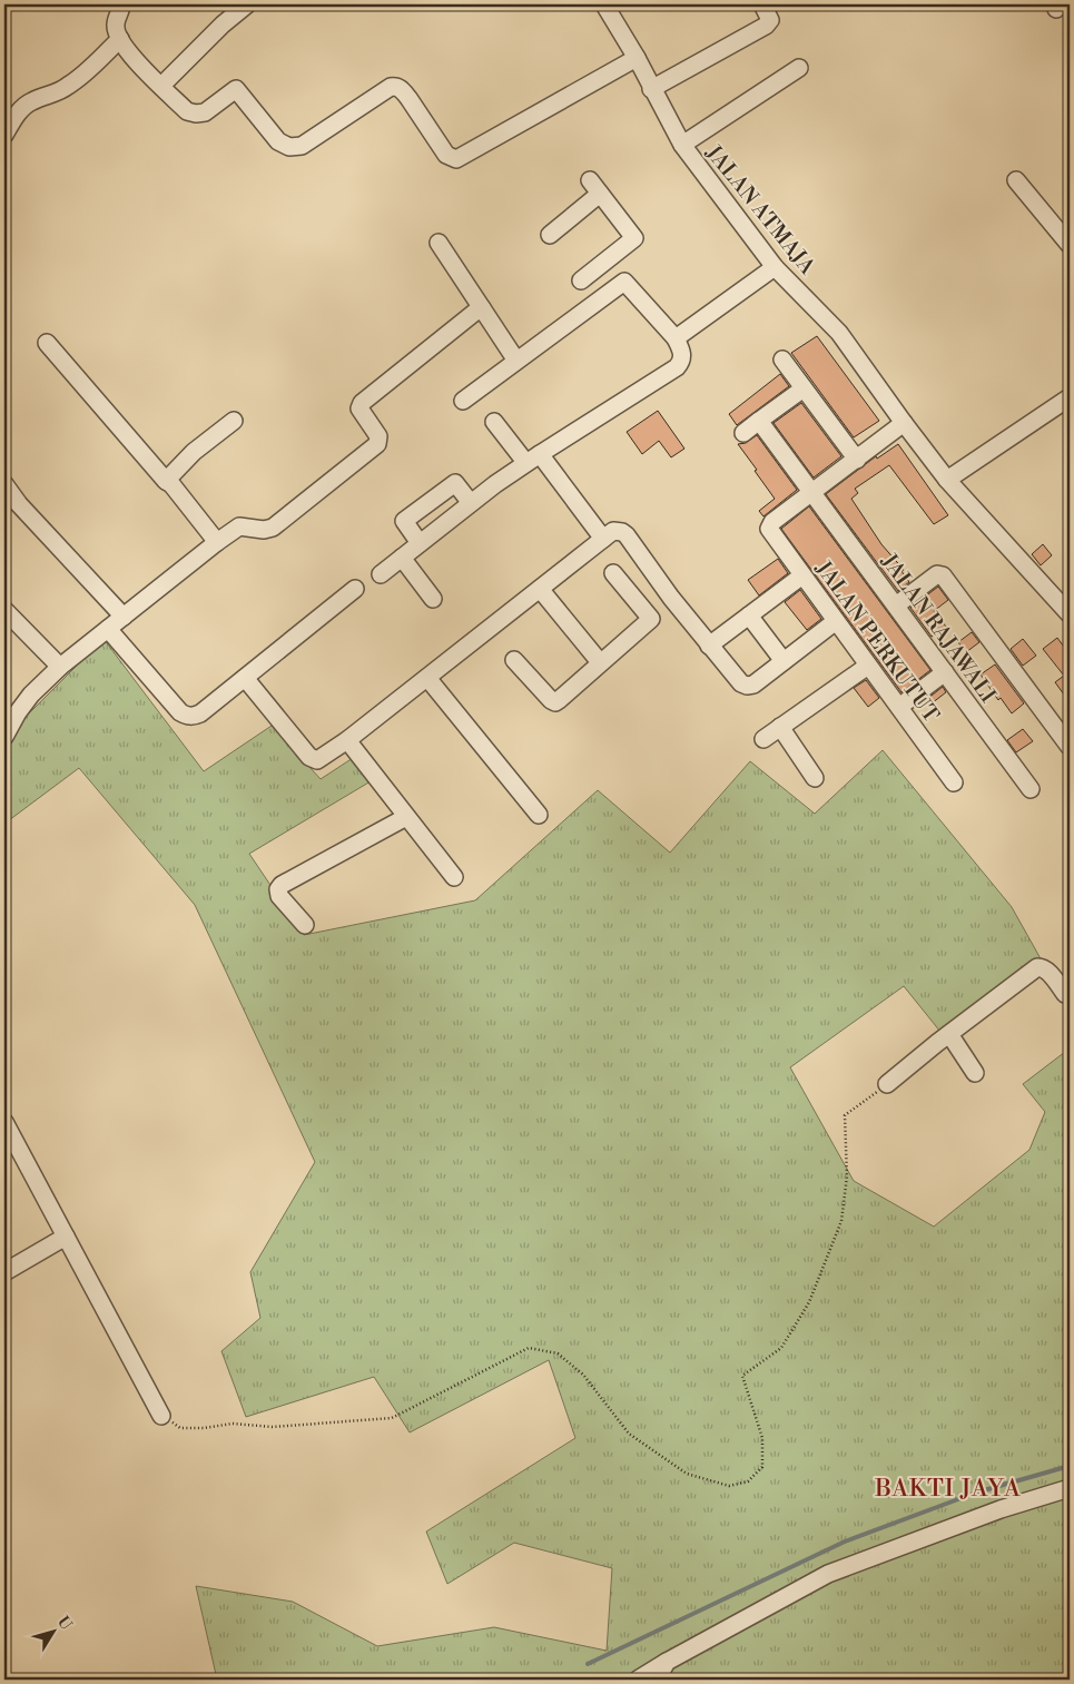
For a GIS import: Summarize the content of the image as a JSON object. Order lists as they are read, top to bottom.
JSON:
{
  "streets": {
    "street": ["JALAN ATMAJA", "JALAN RAJAWALI", "JALAN PERKUTUT"]
  },
  "crossings": [
    ["JALAN RAJAWALI", "JALAN PERKUTUT"]
  ],
  "districts": ["BAKTI JAYA"],
  "north": "top right"
}
